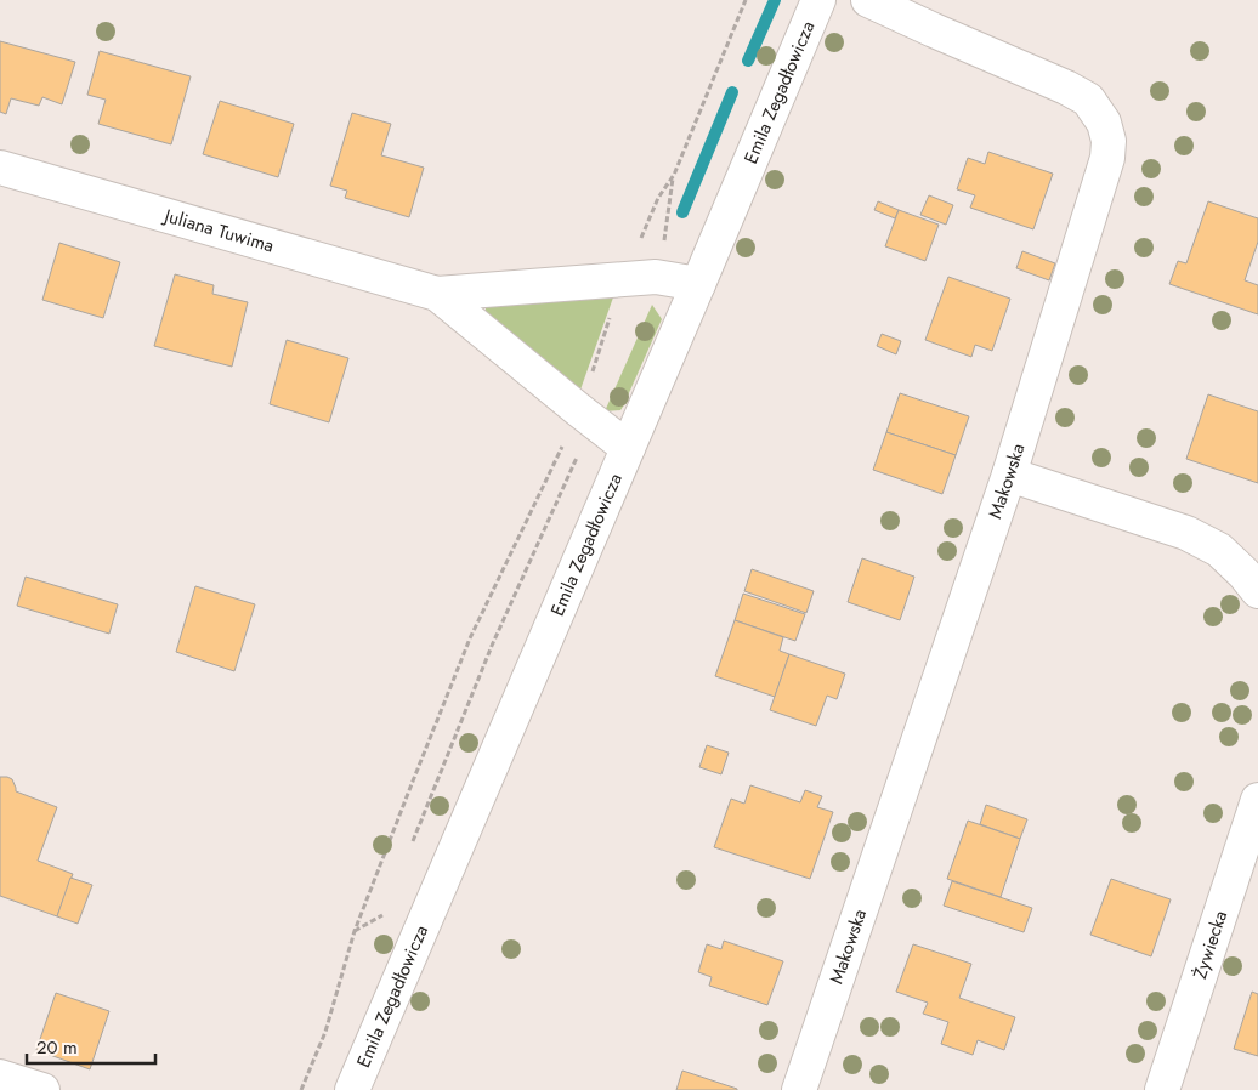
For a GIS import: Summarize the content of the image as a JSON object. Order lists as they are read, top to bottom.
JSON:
{
  "streets": {
    "street": [
      "Emila Zegadłowicza",
      "Juliana Tuwima",
      "Makowska",
      "Żywiecka"
    ]
  },
  "crossings": [
    ["Emila Zegadłowicza", "Juliana Tuwima"]
  ],
  "scale_bar": "20 m"
}
